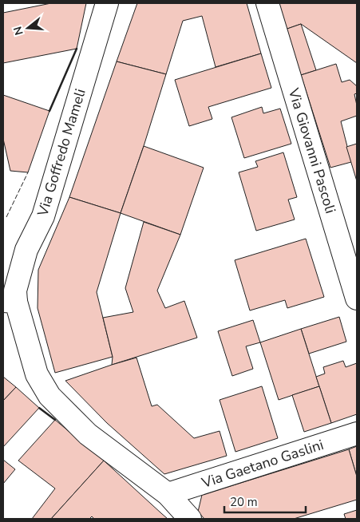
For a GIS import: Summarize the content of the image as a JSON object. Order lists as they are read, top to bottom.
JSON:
{
  "streets": {
    "street": ["Via Giovanni Pascoli", "Via Goffredo Mameli", "Via Gaetano Gaslini"]
  },
  "scale_bar": "20 m",
  "north": "left"
}
